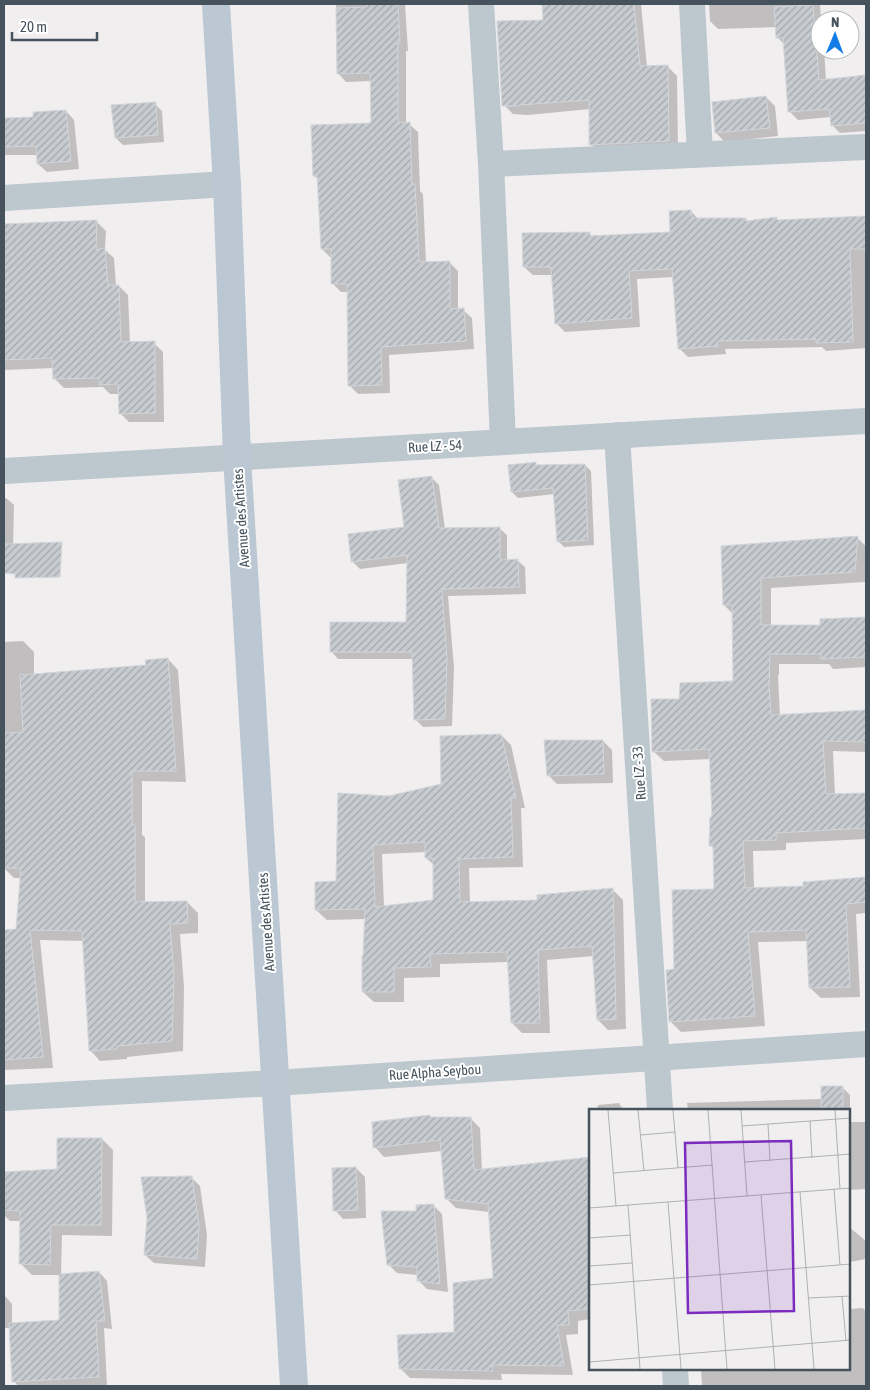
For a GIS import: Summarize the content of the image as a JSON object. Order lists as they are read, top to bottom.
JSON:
{
  "streets": {
    "street": [
      "Rue LZ - 54",
      "Avenue des Artistes",
      "Rue LZ - 33",
      "Rue Alpha Seybou"
    ]
  },
  "crossings": [
    ["Rue LZ - 54", "Avenue des Artistes"],
    ["Rue LZ - 54", "Rue LZ - 33"],
    ["Avenue des Artistes", "Rue Alpha Seybou"],
    ["Rue LZ - 33", "Rue Alpha Seybou"]
  ],
  "scale_bar": "20 m",
  "north": "top"
}
